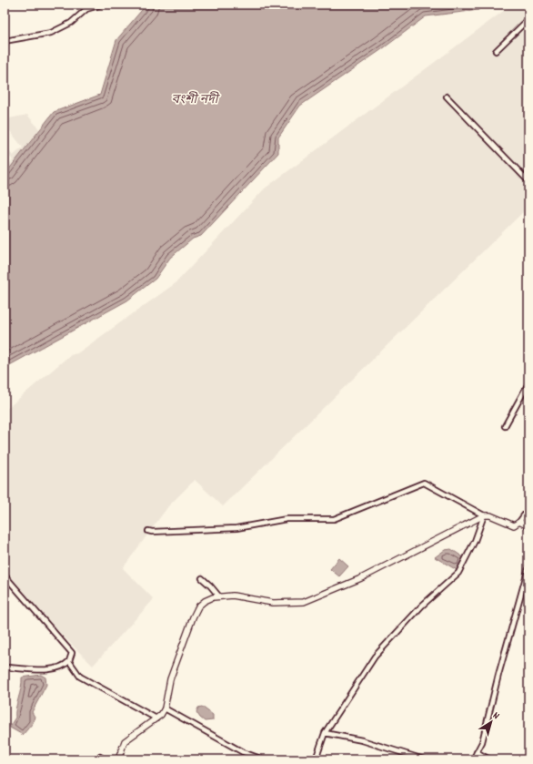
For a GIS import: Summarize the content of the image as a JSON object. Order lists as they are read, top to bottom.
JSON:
{
  "water": ["বংশী নদী"],
  "north": "top right"
}
